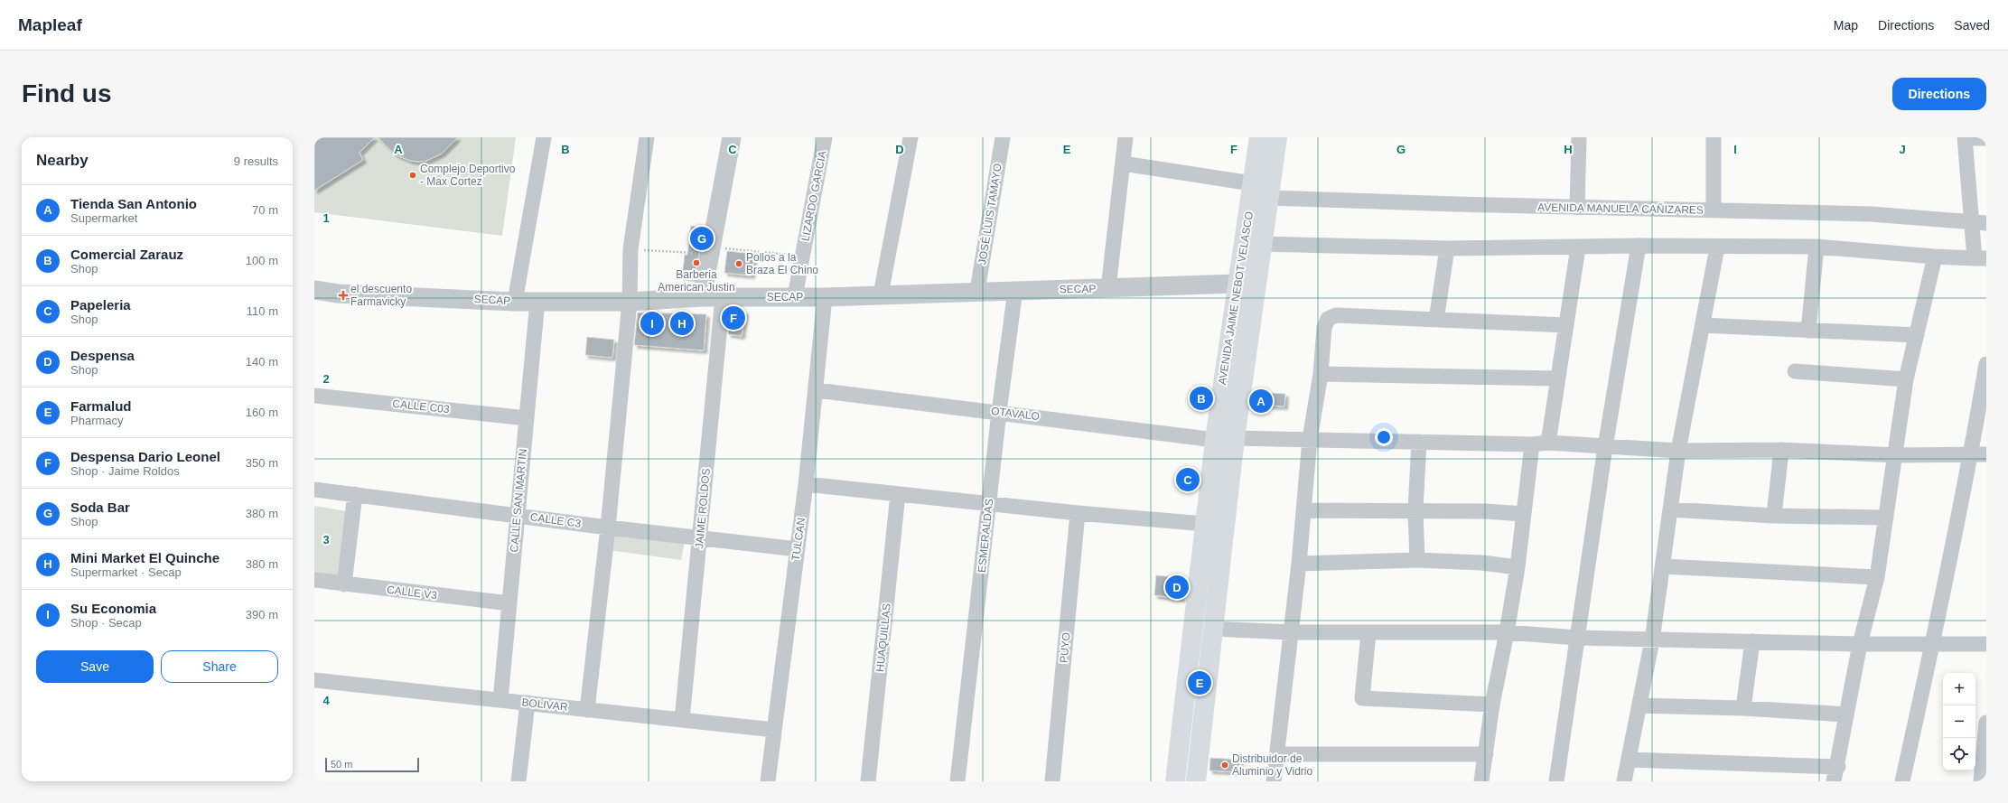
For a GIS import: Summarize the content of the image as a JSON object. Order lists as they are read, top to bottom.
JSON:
{
  "streets": {
    "main road": ["AVENIDA JAIME NEBOT VELASCO"],
    "street": [
      "LIZARDO GARCIA",
      "AVENIDA MANUELA CAÑIZARES",
      "JOSÉ LUIS TAMAYO",
      "SECAP",
      "CALLE C03",
      "OTAVALO",
      "CALLE SAN MARTIN",
      "JAIME ROLDOS",
      "CALLE C3",
      "ESMERALDAS",
      "TULCAN",
      "CALLE V3",
      "HUAQUILLAS",
      "PUYO",
      "BOLIVAR"
    ]
  },
  "crossings": [
    ["LIZARDO GARCIA", "SECAP"],
    ["AVENIDA MANUELA CAÑIZARES", "AVENIDA JAIME NEBOT VELASCO"],
    ["JOSÉ LUIS TAMAYO", "SECAP"],
    ["SECAP", "AVENIDA JAIME NEBOT VELASCO"],
    ["SECAP", "CALLE SAN MARTIN"],
    ["SECAP", "JAIME ROLDOS"],
    ["SECAP", "ESMERALDAS"],
    ["SECAP", "TULCAN"],
    ["AVENIDA JAIME NEBOT VELASCO", "OTAVALO"],
    ["CALLE C03", "CALLE SAN MARTIN"],
    ["OTAVALO", "ESMERALDAS"],
    ["OTAVALO", "TULCAN"],
    ["CALLE SAN MARTIN", "CALLE C3"],
    ["CALLE SAN MARTIN", "CALLE V3"],
    ["CALLE SAN MARTIN", "BOLIVAR"],
    ["JAIME ROLDOS", "CALLE C3"],
    ["JAIME ROLDOS", "BOLIVAR"],
    ["CALLE C3", "TULCAN"],
    ["TULCAN", "BOLIVAR"]
  ],
  "places": {
    "other": [
      "Complejo Deportivo - Max Cortez",
      "Barberia American Justin",
      "Pollos a la Braza El Chino",
      "Distribuidor de Aluminio y Vidrio"
    ],
    "health": ["el descuento Farmavicky"]
  },
  "scale_bar": "50 m",
  "page": {
    "header": "Mapleaf",
    "nav": ["Map", "Directions", "Saved"],
    "buttons": [
      "Directions",
      ["Save", "Share"]
    ],
    "title": "Find us",
    "heading": ["Nearby", "9 results"],
    "list": [
      {
        "mark": "A",
        "name": "Tienda San Antonio",
        "note": "Supermarket",
        "value": "70 m"
      },
      {
        "mark": "B",
        "name": "Comercial Zarauz",
        "note": "Shop",
        "value": "100 m"
      },
      {
        "mark": "C",
        "name": "Papeleria",
        "note": "Shop",
        "value": "110 m"
      },
      {
        "mark": "D",
        "name": "Despensa",
        "note": "Shop",
        "value": "140 m"
      },
      {
        "mark": "E",
        "name": "Farmalud",
        "note": "Pharmacy",
        "value": "160 m"
      },
      {
        "mark": "F",
        "name": "Despensa Dario Leonel",
        "note": "Shop · Jaime Roldos",
        "value": "350 m"
      },
      {
        "mark": "G",
        "name": "Soda Bar",
        "note": "Shop",
        "value": "380 m"
      },
      {
        "mark": "H",
        "name": "Mini Market El Quinche",
        "note": "Supermarket · Secap",
        "value": "380 m"
      },
      {
        "mark": "I",
        "name": "Su Economia",
        "note": "Shop · Secap",
        "value": "390 m"
      }
    ],
    "pins": [
      "G",
      "F",
      "H",
      "I",
      "B",
      "A",
      "C",
      "D",
      "E"
    ],
    "map_buttons": ["+", "−"],
    "scale": "50 m"
  },
  "grid": {
    "columns": [
      "A",
      "B",
      "C",
      "D",
      "E",
      "F",
      "G",
      "H",
      "I",
      "J"
    ],
    "rows": [
      "1",
      "2",
      "3",
      "4"
    ]
  }
}
